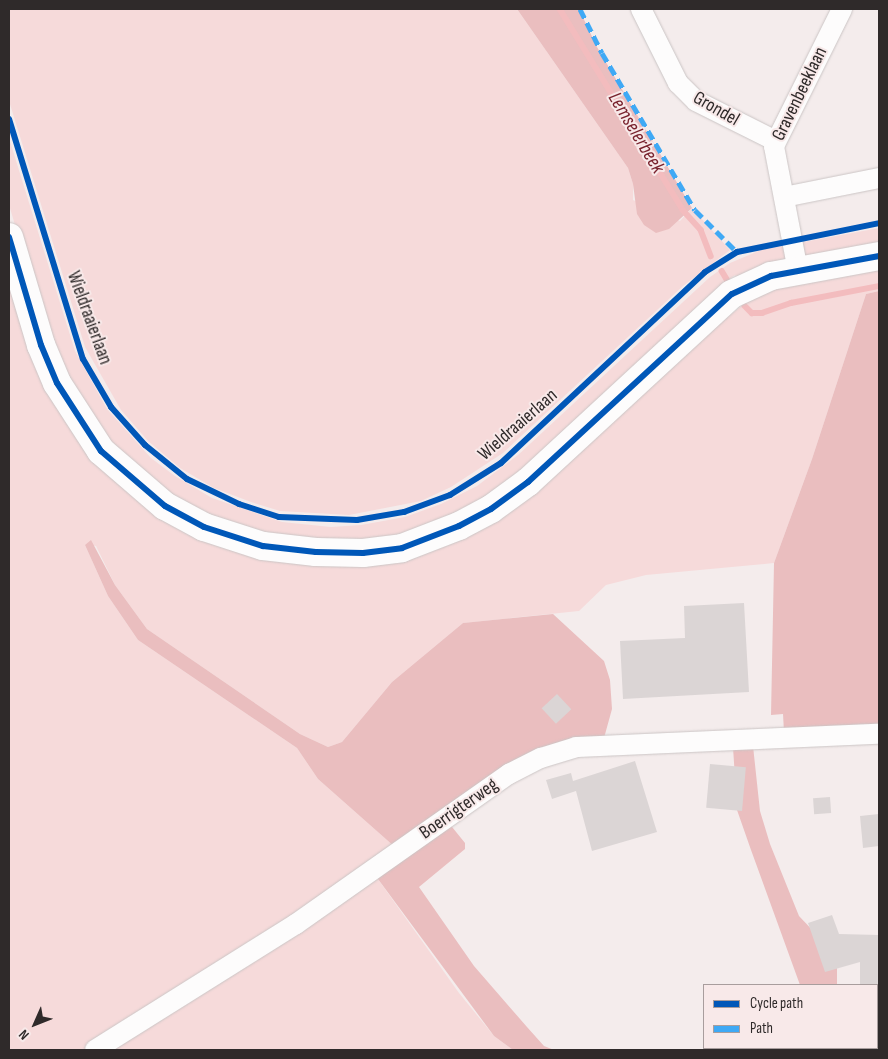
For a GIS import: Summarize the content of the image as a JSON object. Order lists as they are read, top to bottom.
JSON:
{
  "streets": {
    "street": ["Gravenbeeklaan", "Grondel", "Boerrigterweg"],
    "cycle path": ["Wieldraaierlaan"]
  },
  "crossings": [
    ["Gravenbeeklaan", "Grondel"]
  ],
  "water": ["Lemselerbeek"],
  "legend": ["Cycle path", "Path"],
  "north": "bottom left"
}
